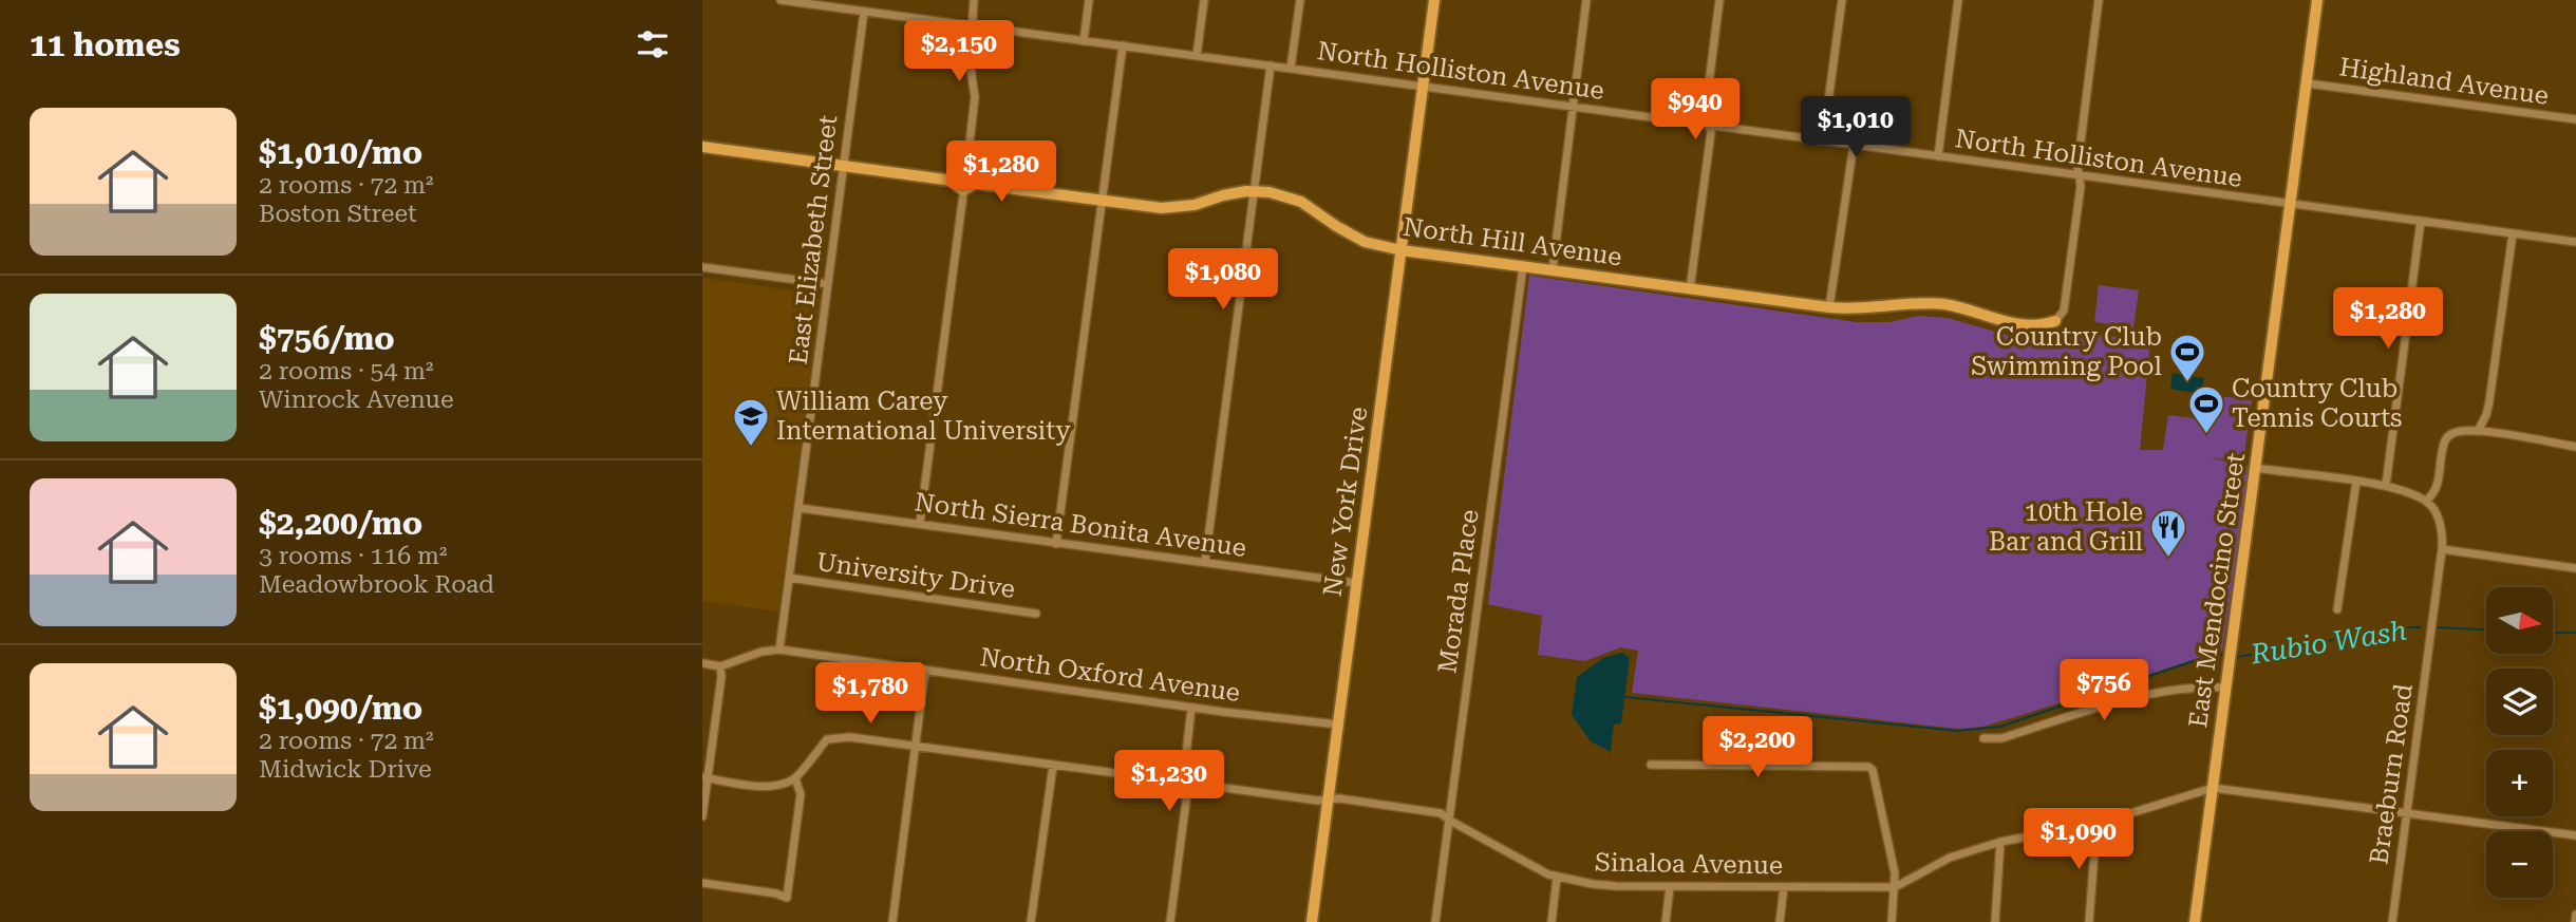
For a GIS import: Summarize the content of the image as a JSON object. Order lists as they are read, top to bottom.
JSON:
{
  "streets": {
    "street": [
      "North Holliston Avenue",
      "Highland Avenue",
      "East Elizabeth Street",
      "North Hill Avenue",
      "New York Drive",
      "North Sierra Bonita Avenue",
      "University Drive",
      "East Mendocino Street",
      "Morada Place",
      "North Oxford Avenue",
      "Braeburn Road",
      "Sinaloa Avenue"
    ]
  },
  "crossings": [
    ["North Holliston Avenue", "East Elizabeth Street"],
    ["North Holliston Avenue", "New York Drive"],
    ["North Holliston Avenue", "East Mendocino Street"],
    ["Highland Avenue", "East Mendocino Street"],
    ["East Elizabeth Street", "North Hill Avenue"],
    ["East Elizabeth Street", "North Sierra Bonita Avenue"],
    ["East Elizabeth Street", "University Drive"],
    ["East Elizabeth Street", "North Oxford Avenue"],
    ["North Hill Avenue", "New York Drive"],
    ["North Hill Avenue", "Morada Place"],
    ["New York Drive", "North Sierra Bonita Avenue"],
    ["New York Drive", "North Oxford Avenue"],
    ["New York Drive", "Sinaloa Avenue"],
    ["East Mendocino Street", "Sinaloa Avenue"],
    ["Morada Place", "Sinaloa Avenue"]
  ],
  "water": ["Rubio Wash"],
  "places": {
    "sports": ["Country Club Swimming Pool", "Country Club Tennis Courts"],
    "school or university": ["William Carey International University"],
    "restaurant": ["10th Hole Bar and Grill"]
  },
  "north": "right",
  "page": {
    "heading": "11 homes",
    "price": [
      "$2,150",
      "$940",
      "$1,010",
      "$1,280",
      "$1,080",
      "$1,280",
      "$756",
      "$1,780",
      "$2,200",
      "$1,230",
      "$1,090"
    ],
    "list": [
      {
        "name": "$1,010/mo",
        "note": "2 rooms · 72 m² · Boston Street"
      },
      {
        "name": "$756/mo",
        "note": "2 rooms · 54 m² · Winrock Avenue"
      },
      {
        "name": "$2,200/mo",
        "note": "3 rooms · 116 m² · Meadowbrook Road"
      },
      {
        "name": "$1,090/mo",
        "note": "2 rooms · 72 m² · Midwick Drive"
      }
    ],
    "map_buttons": ["+", "−"]
  }
}
